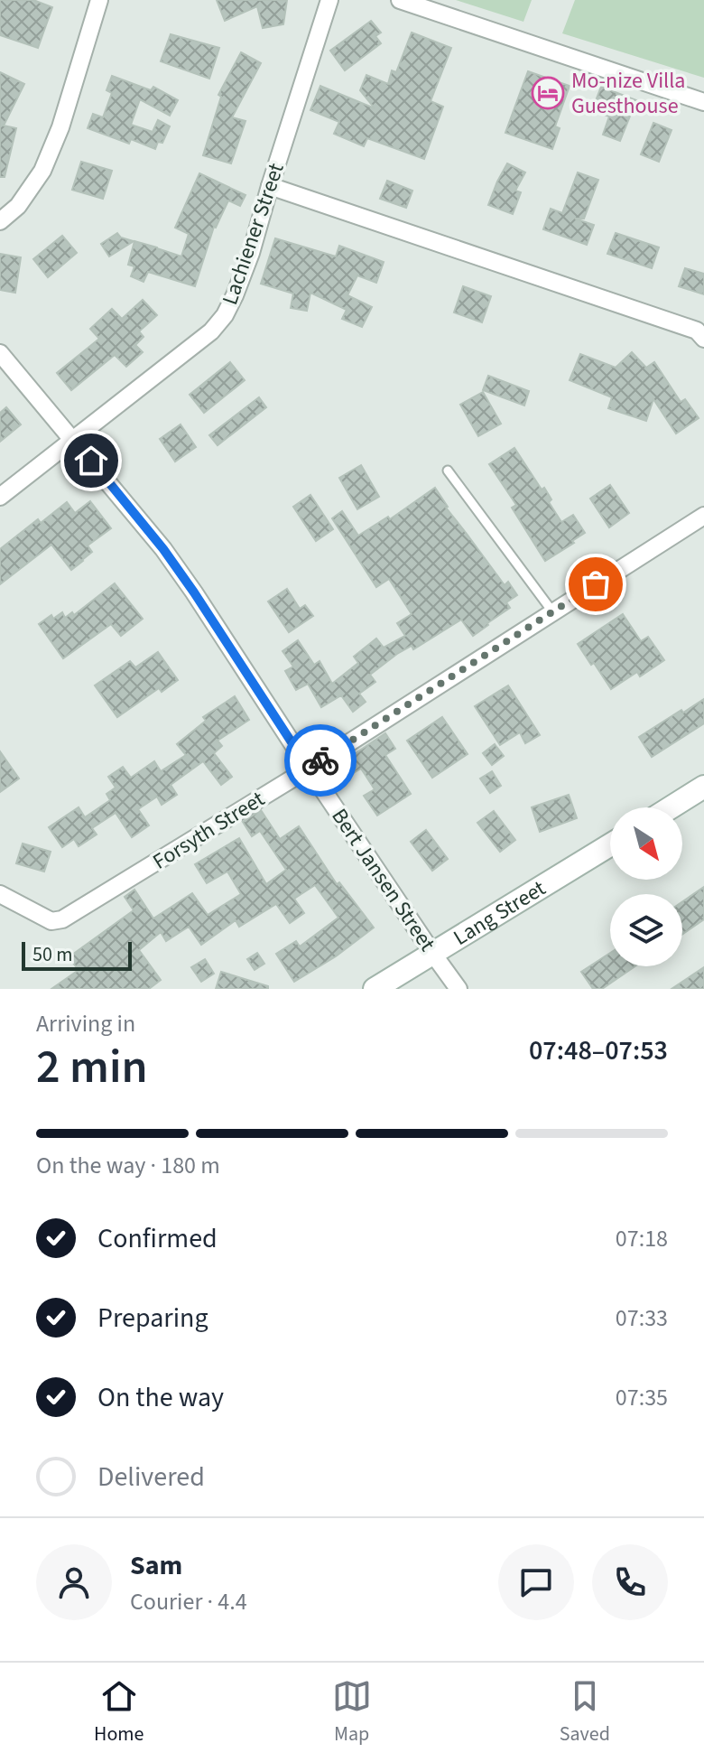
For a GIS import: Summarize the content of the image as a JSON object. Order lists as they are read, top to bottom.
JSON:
{
  "streets": {
    "street": [
      "Lachiener Street",
      "Forsyth Street",
      "Bert Jansen Street",
      "Lang Street"
    ]
  },
  "crossings": [
    ["Lachiener Street", "Bert Jansen Street"],
    ["Forsyth Street", "Bert Jansen Street"],
    ["Bert Jansen Street", "Lang Street"]
  ],
  "places": {
    "hotel": ["Mo-nize Villa Guesthouse"]
  },
  "scale_bar": "50 m",
  "north": "bottom right",
  "page": {
    "scale": "50 m",
    "heading": ["2 min", "Arriving in", "07:48–07:53"],
    "panel": ["Sam", "Courier · 4.4"],
    "bar": "On the way · 180 m",
    "list": [
      ["Confirmed", "07:18"],
      ["Preparing", "07:33"],
      ["On the way", "07:35"],
      "Delivered"
    ],
    "tabs": ["Home", "Map", "Saved"]
  }
}
